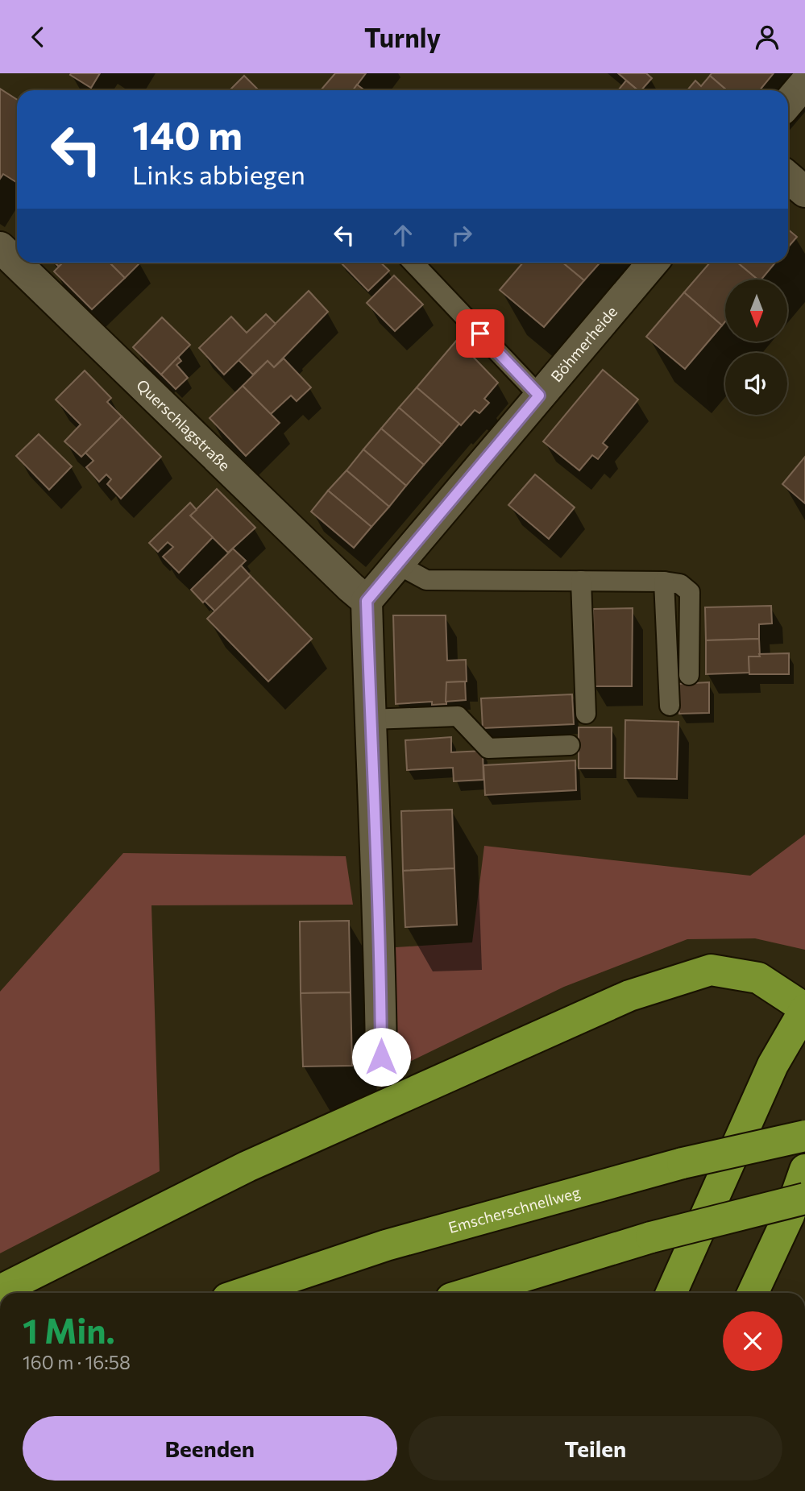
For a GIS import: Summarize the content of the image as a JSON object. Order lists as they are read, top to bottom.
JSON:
{
  "streets": {
    "highway": ["Emscherschnellweg"],
    "street": ["Böhmerheide", "Querschlagstraße"]
  },
  "crossings": [
    ["Böhmerheide", "Querschlagstraße"]
  ],
  "north": "bottom",
  "page": {
    "header": "Turnly",
    "turn": ["140 m", "Links abbiegen"],
    "heading": ["1 Min.", "160 m · 16:58"],
    "buttons": ["Beenden", "Teilen"]
  }
}
